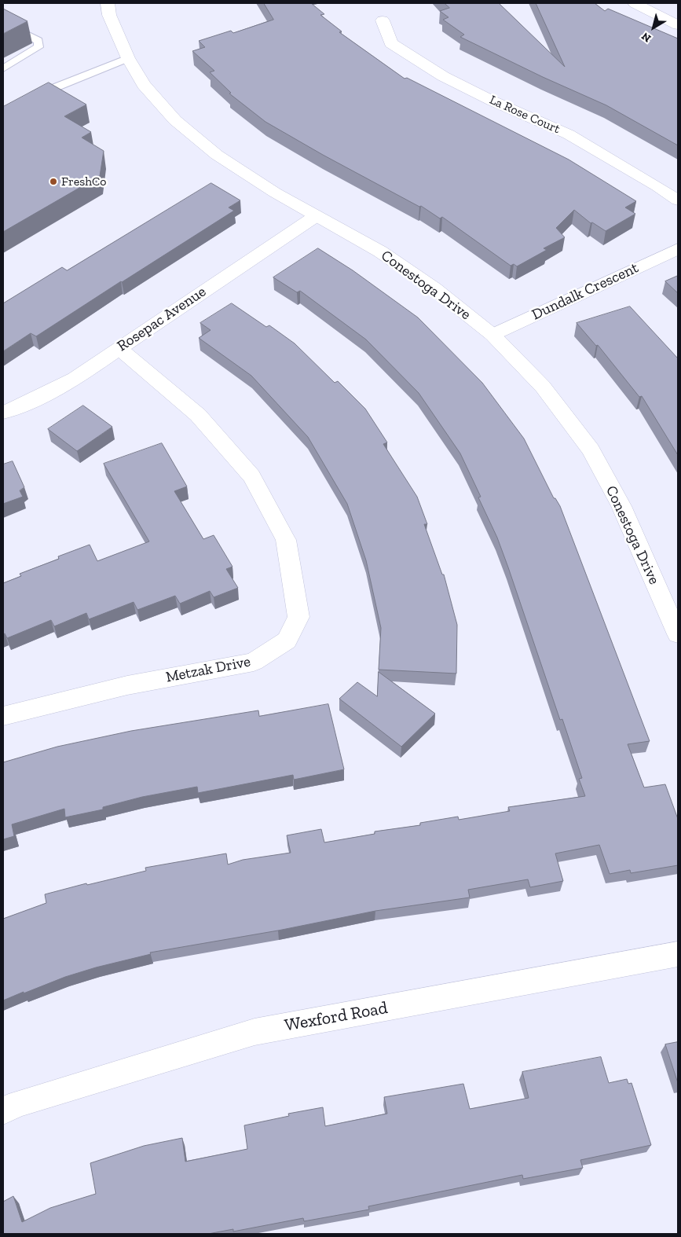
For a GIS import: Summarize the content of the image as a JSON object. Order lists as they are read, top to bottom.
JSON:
{
  "streets": {
    "street": [
      "La Rose Court",
      "Conestoga Drive",
      "Dundalk Crescent",
      "Rosepac Avenue",
      "Metzak Drive",
      "Wexford Road"
    ]
  },
  "crossings": [
    ["Conestoga Drive", "Dundalk Crescent"],
    ["Conestoga Drive", "Rosepac Avenue"],
    ["Rosepac Avenue", "Metzak Drive"]
  ],
  "places": ["FreshCo"],
  "north": "bottom left"
}
